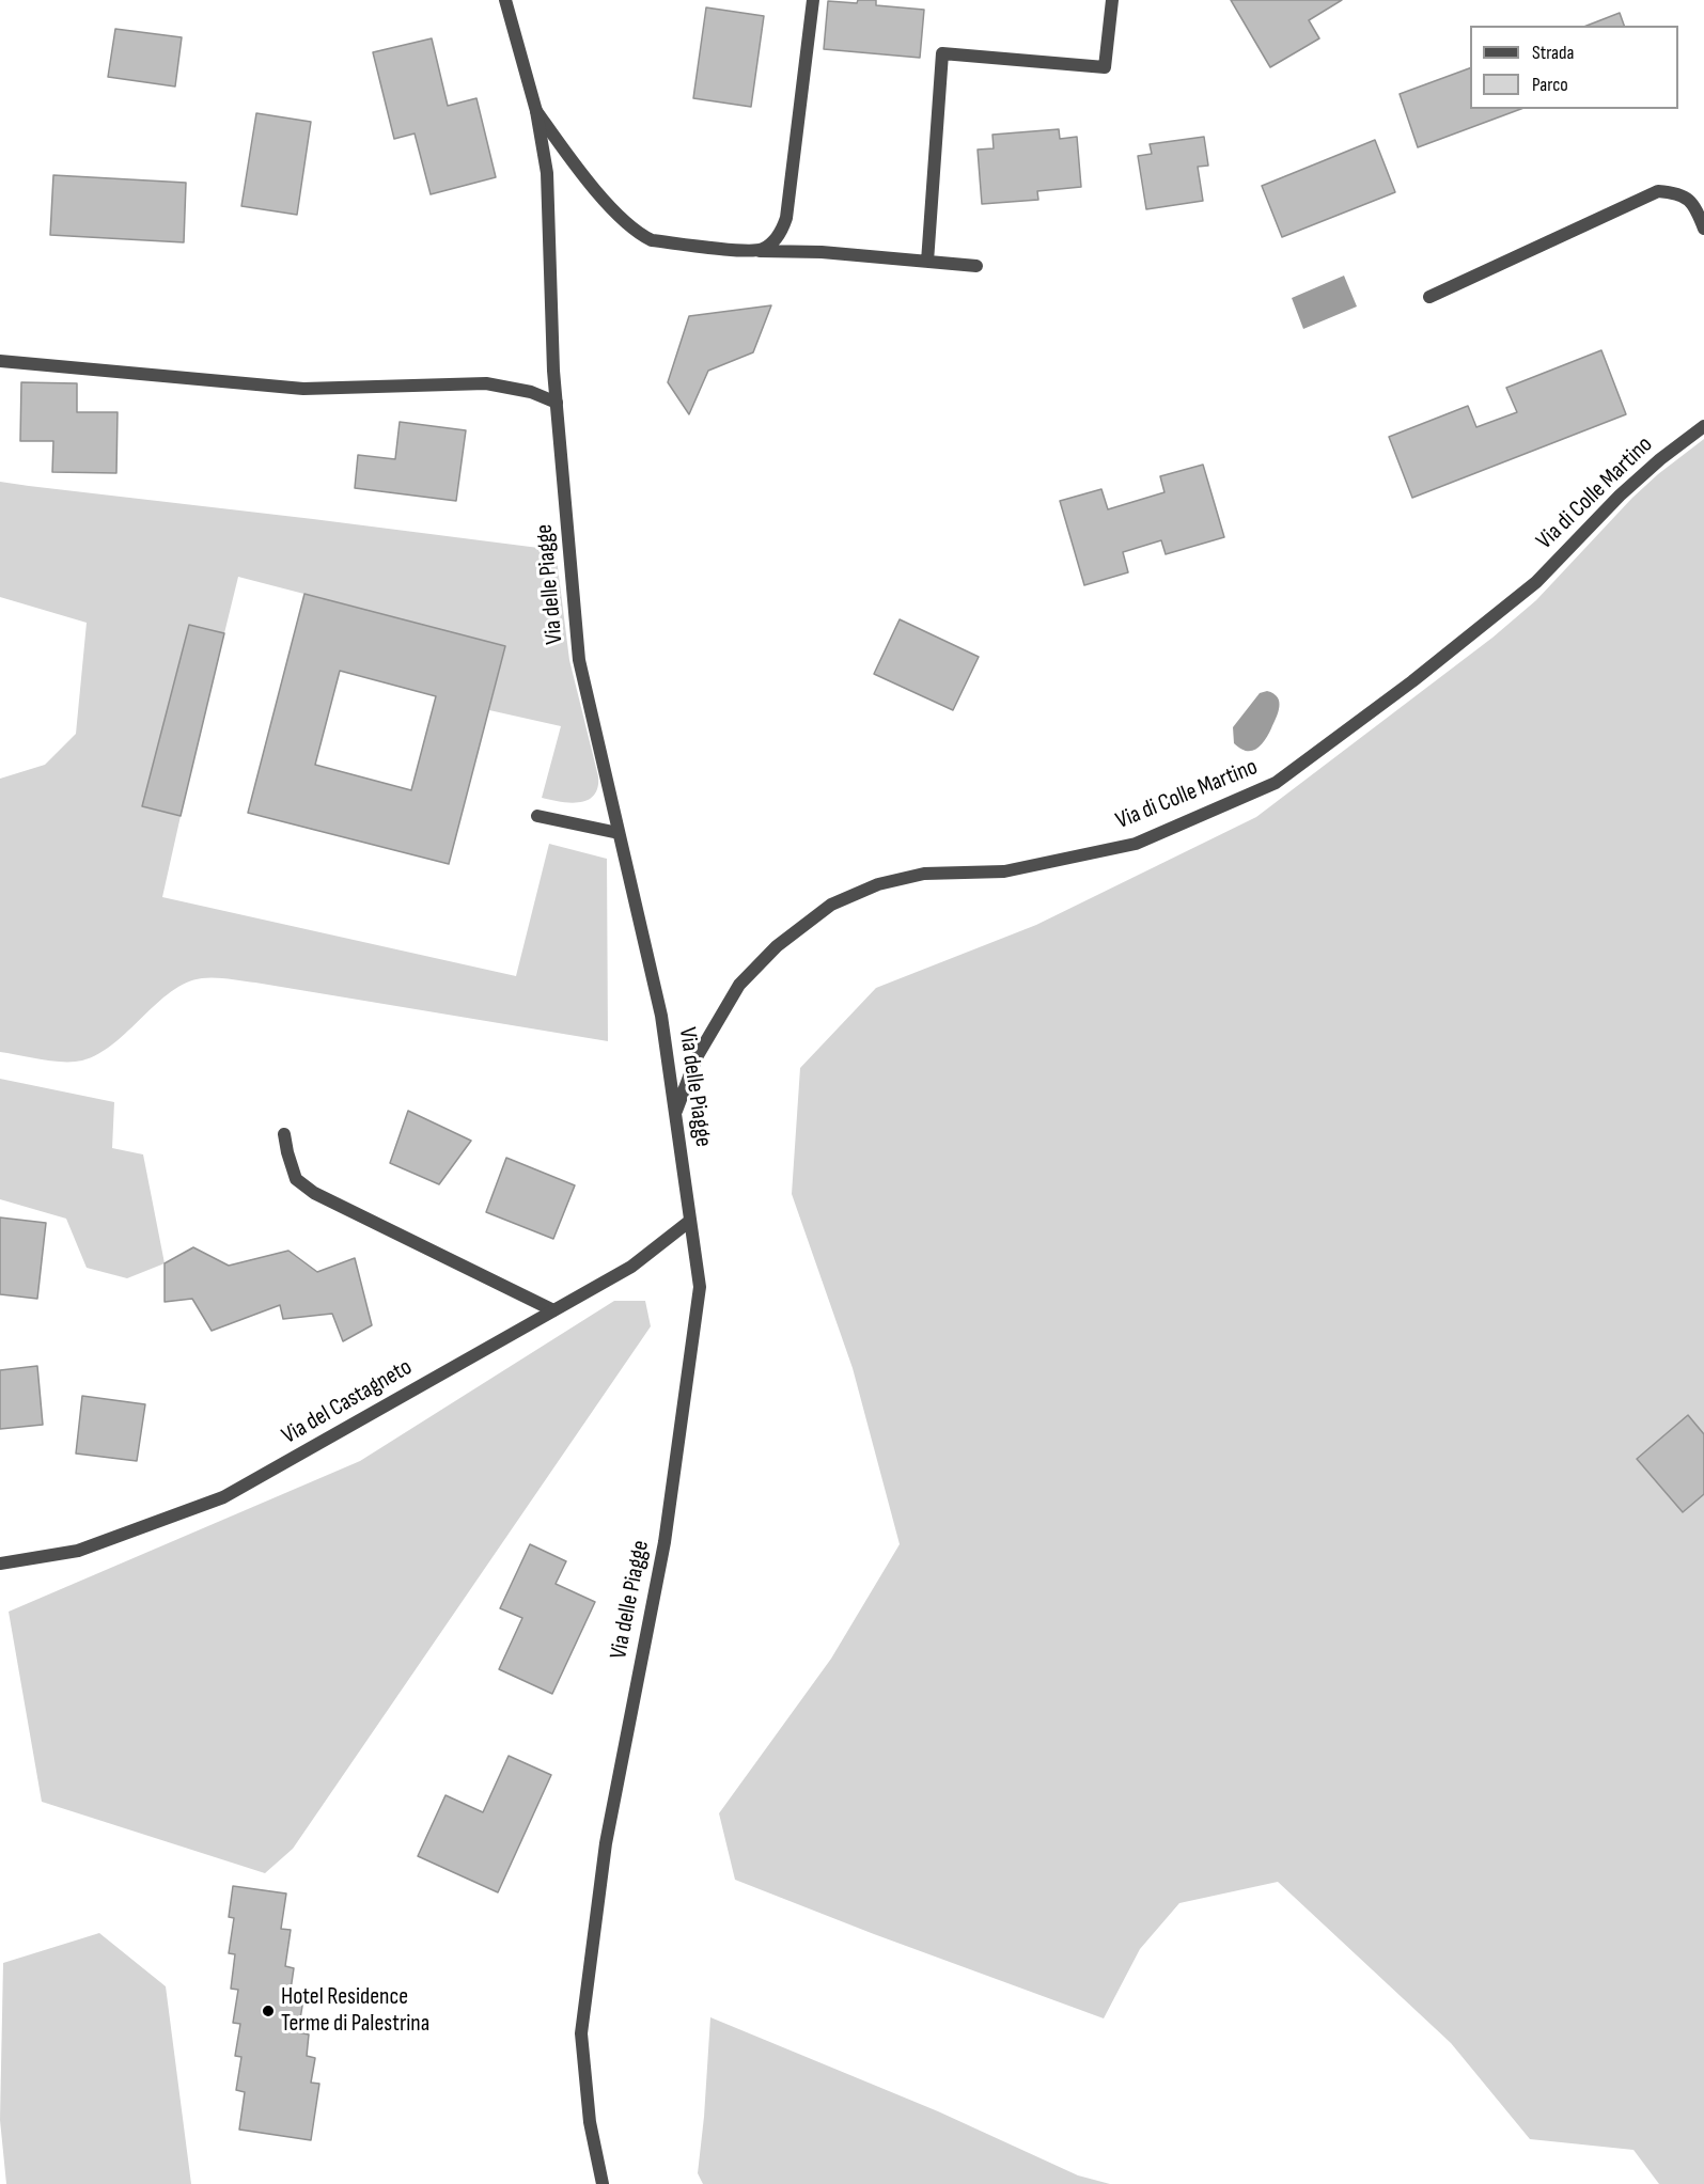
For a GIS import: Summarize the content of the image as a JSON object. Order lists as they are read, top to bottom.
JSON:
{
  "streets": {
    "street": ["Via di Colle Martino", "Via delle Piagge", "Via del Castagneto"]
  },
  "crossings": [
    ["Via di Colle Martino", "Via delle Piagge"],
    ["Via delle Piagge", "Via del Castagneto"]
  ],
  "places": ["Hotel Residence Terme di Palestrina"],
  "legend": ["Strada", "Parco"]
}
